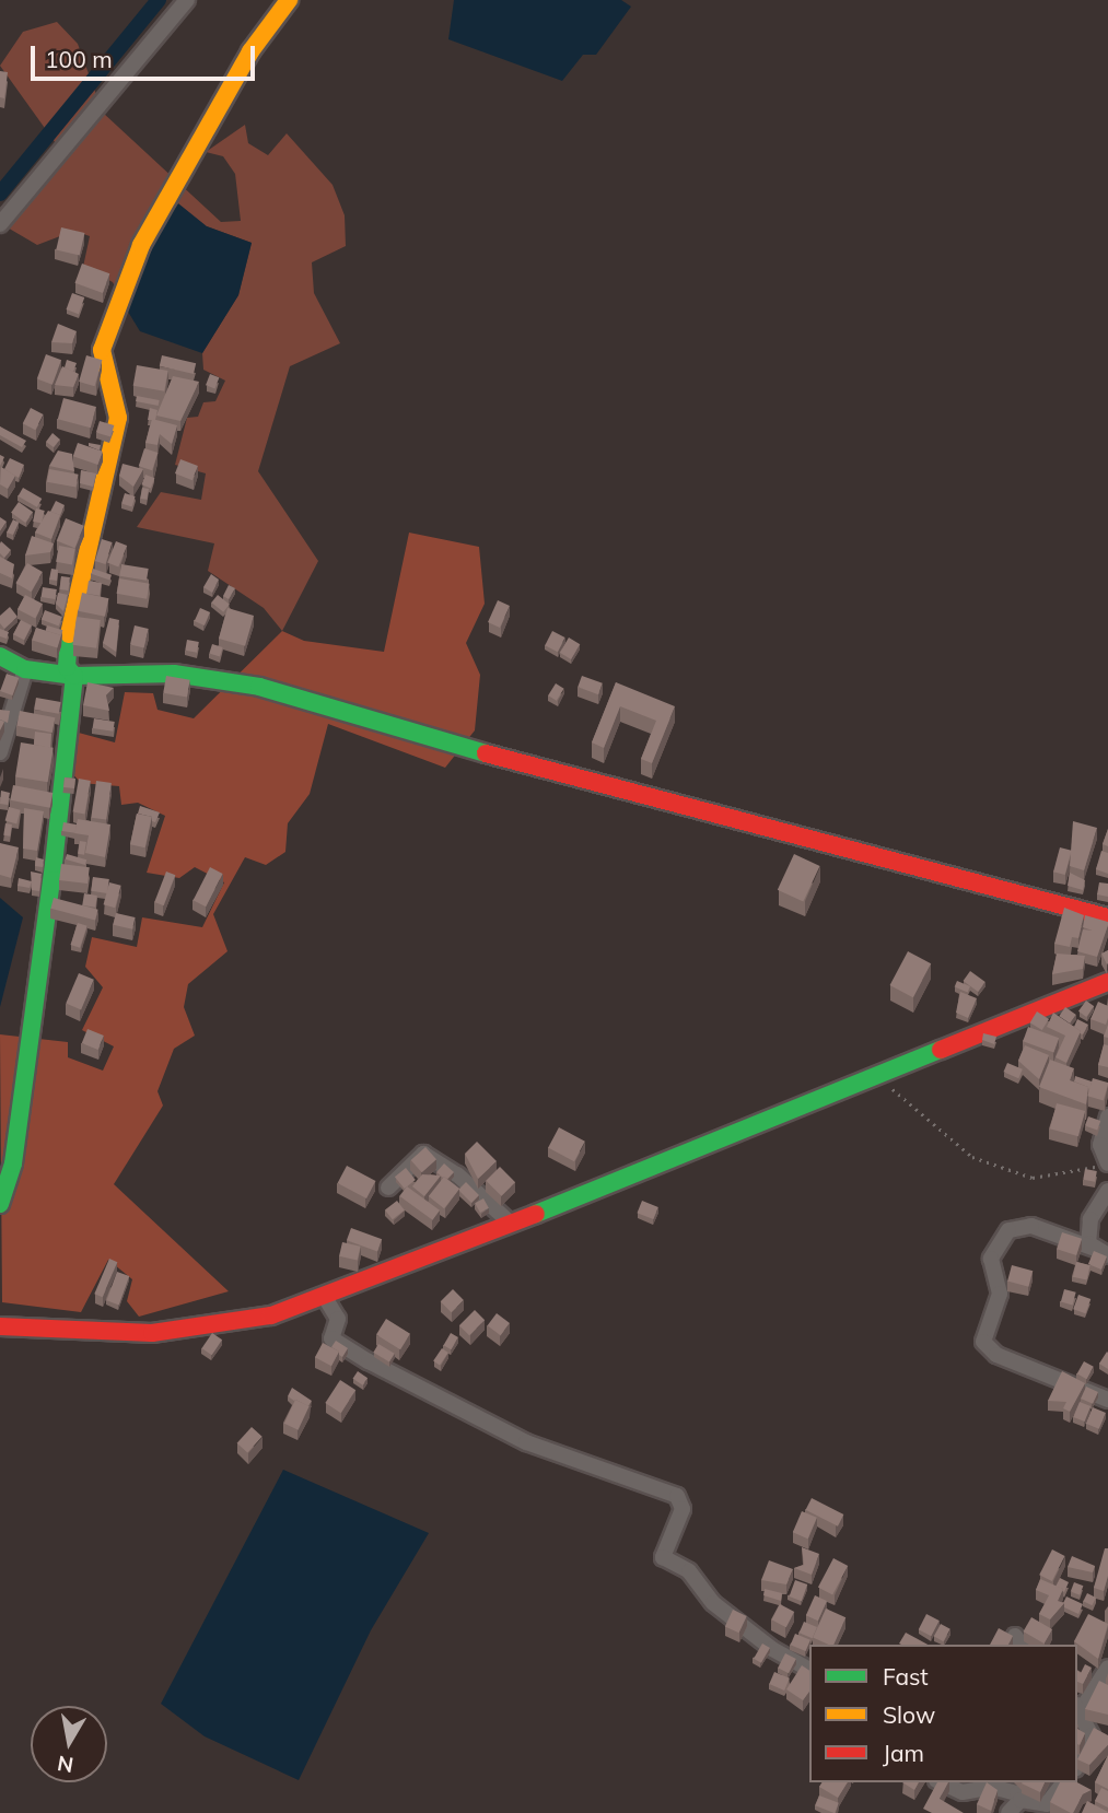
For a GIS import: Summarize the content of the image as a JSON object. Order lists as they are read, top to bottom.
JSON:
{
  "legend": ["Fast", "Slow", "Jam"],
  "scale_bar": "100 m",
  "north": "bottom"
}
